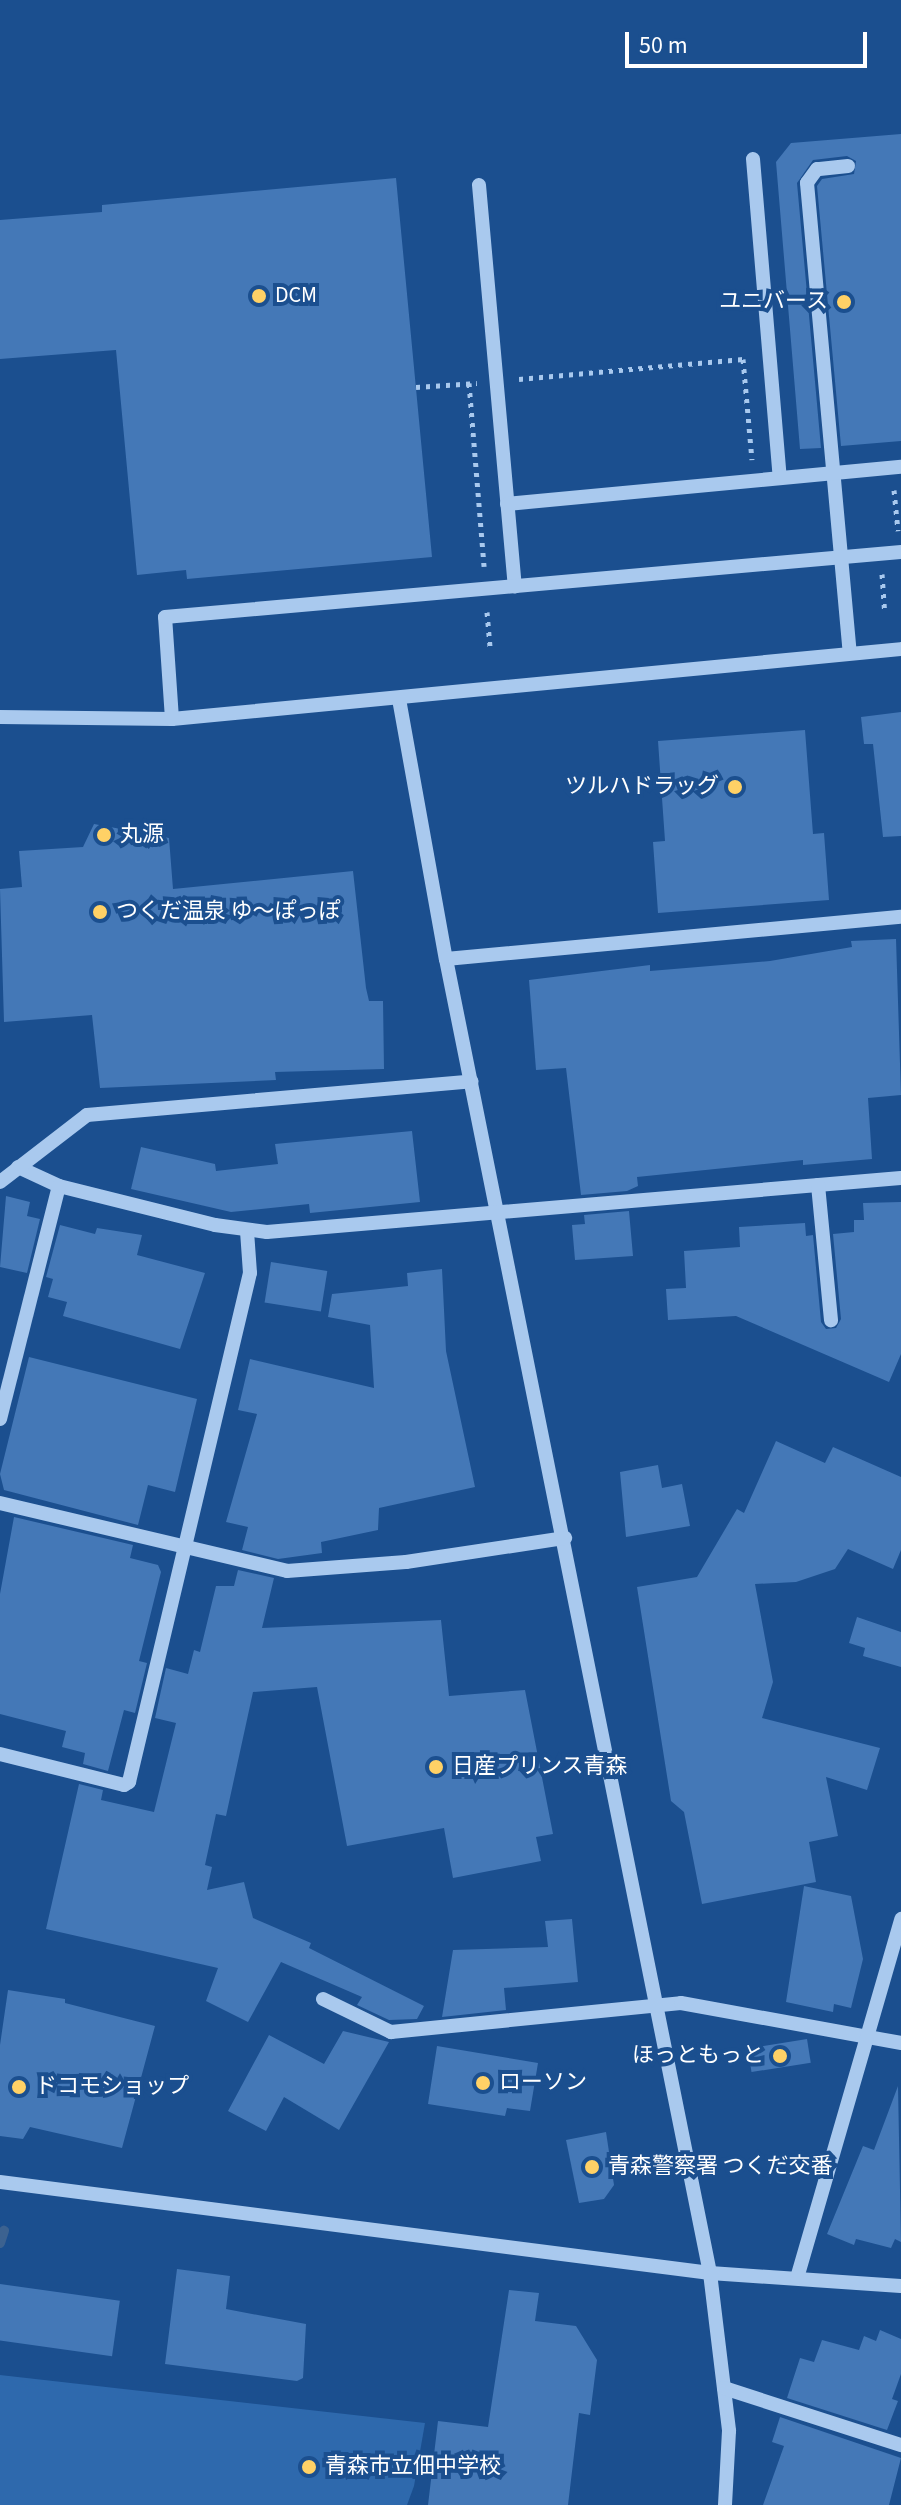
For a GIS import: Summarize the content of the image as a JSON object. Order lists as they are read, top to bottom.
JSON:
{
  "places": [
    "DCM",
    "ユニバース",
    "ツルハドラッグ",
    "丸源",
    "つくだ温泉 ゆ～ぽっぽ",
    "日産プリンス青森",
    "ほっともっと",
    "ローソン",
    "ドコモショップ",
    "青森警察署 つくだ交番",
    "青森市立佃中学校"
  ],
  "scale_bar": "50 m"
}
